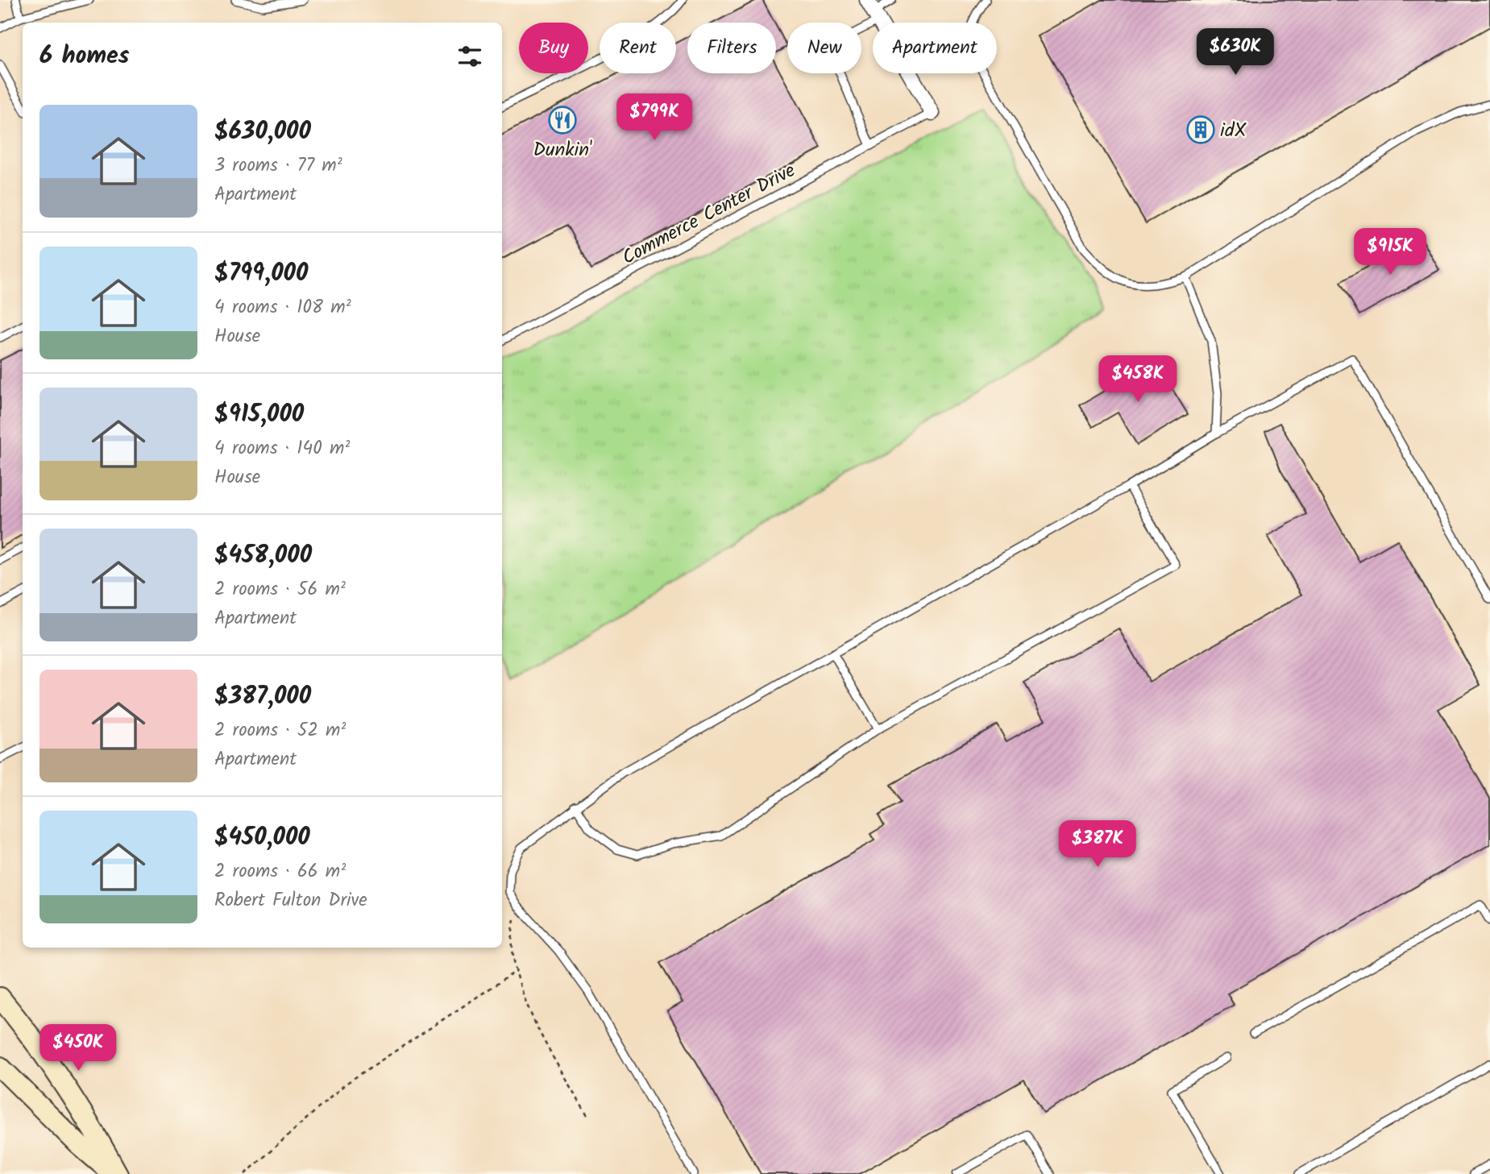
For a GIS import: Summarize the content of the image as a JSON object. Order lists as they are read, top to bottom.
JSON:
{
  "streets": {
    "lane": ["Commerce Center Drive"]
  },
  "places": {
    "restaurant": ["Dunkin'"],
    "building": ["idX"]
  },
  "page": {
    "chip": [
      "Buy",
      "Rent",
      "Filters",
      "New",
      "Apartment"
    ],
    "heading": "6 homes",
    "price": [
      "$630K",
      "$799K",
      "$915K",
      "$458K",
      "$387K",
      "$450K"
    ],
    "list": [
      {
        "name": "$630,000",
        "note": "3 rooms · 77 m² · Apartment"
      },
      {
        "name": "$799,000",
        "note": "4 rooms · 108 m² · House"
      },
      {
        "name": "$915,000",
        "note": "4 rooms · 140 m² · House"
      },
      {
        "name": "$458,000",
        "note": "2 rooms · 56 m² · Apartment"
      },
      {
        "name": "$387,000",
        "note": "2 rooms · 52 m² · Apartment"
      },
      {
        "name": "$450,000",
        "note": "2 rooms · 66 m² · Robert Fulton Drive"
      }
    ]
  }
}
